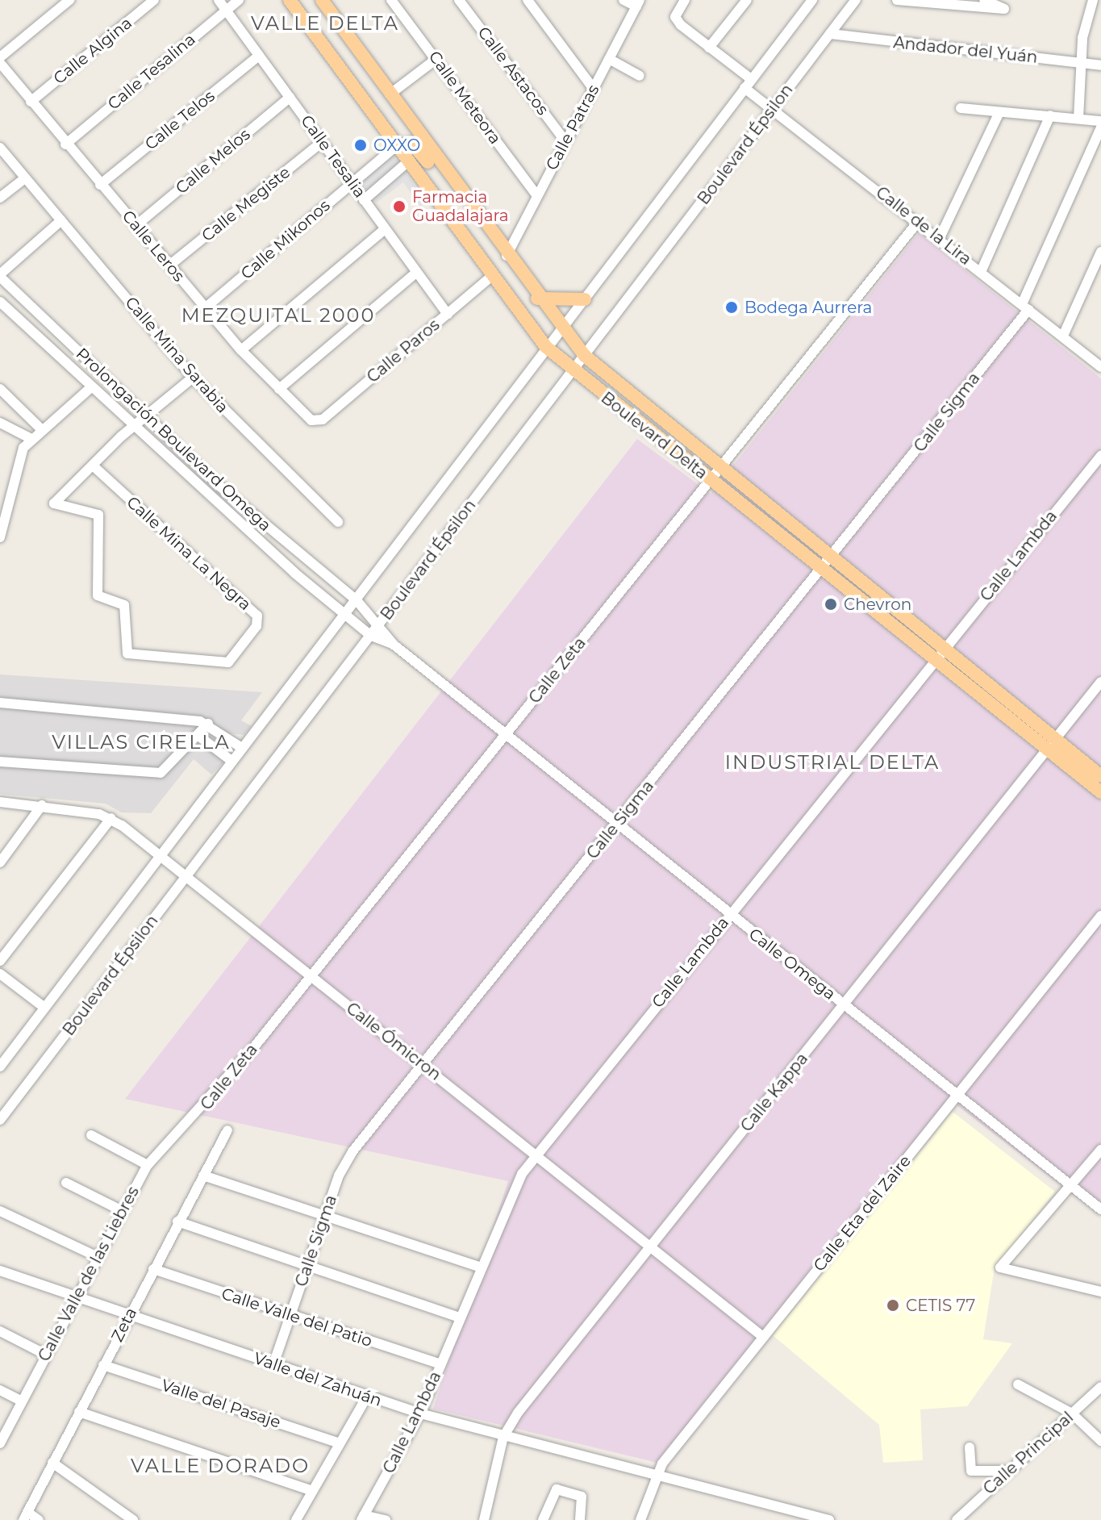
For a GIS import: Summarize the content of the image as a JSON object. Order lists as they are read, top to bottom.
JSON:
{
  "streets": {
    "main road": ["Boulevard Delta"],
    "street": [
      "Andador del Yuán",
      "Calle Algina",
      "Calle Astacos",
      "Calle Tesalina",
      "Calle Meteora",
      "Calle Telos",
      "Calle Patras",
      "Boulevard Épsilon",
      "Calle Tesalia",
      "Calle Melos",
      "Calle Megiste",
      "Calle de la Lira",
      "Calle Mikonos",
      "Calle Leros",
      "Calle Paros",
      "Calle Mina Sarabia",
      "Calle Sigma",
      "Prolongación Boulevard Omega",
      "Calle Mina La Negra",
      "Calle Lambda",
      "Calle Zeta",
      "Calle Omega",
      "Calle Ómicron",
      "Calle Kappa",
      "Calle Eta del Zaire",
      "Calle Valle de las Liebres",
      "Calle Valle del Patio",
      "Zeta",
      "Valle del Zahuán",
      "Valle del Pasaje",
      "Calle Principal"
    ]
  },
  "crossings": [
    ["Andador del Yuán", "Boulevard Épsilon"],
    ["Calle Algina", "Calle Leros"],
    ["Calle Astacos", "Calle Patras"],
    ["Calle Tesalina", "Calle Tesalia"],
    ["Calle Tesalina", "Calle Leros"],
    ["Calle Meteora", "Calle Patras"],
    ["Calle Telos", "Calle Tesalia"],
    ["Calle Telos", "Calle Leros"],
    ["Calle Patras", "Boulevard Delta"],
    ["Boulevard Épsilon", "Calle de la Lira"],
    ["Boulevard Épsilon", "Boulevard Delta"],
    ["Boulevard Épsilon", "Prolongación Boulevard Omega"],
    ["Boulevard Épsilon", "Calle Omega"],
    ["Boulevard Épsilon", "Calle Ómicron"],
    ["Calle Tesalia", "Calle Melos"],
    ["Calle Tesalia", "Calle Megiste"],
    ["Calle Tesalia", "Calle Mikonos"],
    ["Calle Tesalia", "Calle Paros"],
    ["Calle Melos", "Calle Leros"],
    ["Calle Megiste", "Calle Leros"],
    ["Calle de la Lira", "Calle Sigma"],
    ["Calle de la Lira", "Calle Zeta"],
    ["Calle Mikonos", "Calle Leros"],
    ["Calle Mikonos", "Boulevard Delta"],
    ["Calle Leros", "Calle Paros"],
    ["Calle Paros", "Boulevard Delta"],
    ["Calle Mina Sarabia", "Calle Mina La Negra"],
    ["Calle Sigma", "Boulevard Delta"],
    ["Calle Sigma", "Calle Omega"],
    ["Calle Sigma", "Calle Ómicron"],
    ["Calle Sigma", "Calle Valle del Patio"],
    ["Calle Sigma", "Valle del Zahuán"],
    ["Boulevard Delta", "Calle Lambda"],
    ["Boulevard Delta", "Calle Zeta"],
    ["Boulevard Delta", "Calle Kappa"],
    ["Prolongación Boulevard Omega", "Calle Mina La Negra"],
    ["Prolongación Boulevard Omega", "Calle Omega"],
    ["Calle Lambda", "Calle Omega"],
    ["Calle Lambda", "Calle Ómicron"],
    ["Calle Lambda", "Calle Valle del Patio"],
    ["Calle Lambda", "Valle del Zahuán"],
    ["Calle Zeta", "Calle Omega"],
    ["Calle Zeta", "Calle Ómicron"],
    ["Calle Zeta", "Calle Valle de las Liebres"],
    ["Calle Omega", "Calle Kappa"],
    ["Calle Omega", "Calle Eta del Zaire"],
    ["Calle Ómicron", "Calle Kappa"],
    ["Calle Ómicron", "Calle Eta del Zaire"],
    ["Calle Kappa", "Valle del Zahuán"],
    ["Calle Eta del Zaire", "Valle del Zahuán"],
    ["Calle Valle de las Liebres", "Valle del Zahuán"],
    ["Calle Valle del Patio", "Zeta"],
    ["Zeta", "Valle del Zahuán"],
    ["Zeta", "Valle del Pasaje"]
  ],
  "districts": [
    "VALLE DELTA",
    "MEZQUITAL 2000",
    "VILLAS CIRELLA",
    "INDUSTRIAL DELTA",
    "VALLE DORADO"
  ],
  "places": [
    "OXXO",
    "Farmacia Guadalajara",
    "Bodega Aurrera",
    "Chevron",
    "CETIS 77"
  ]
}
